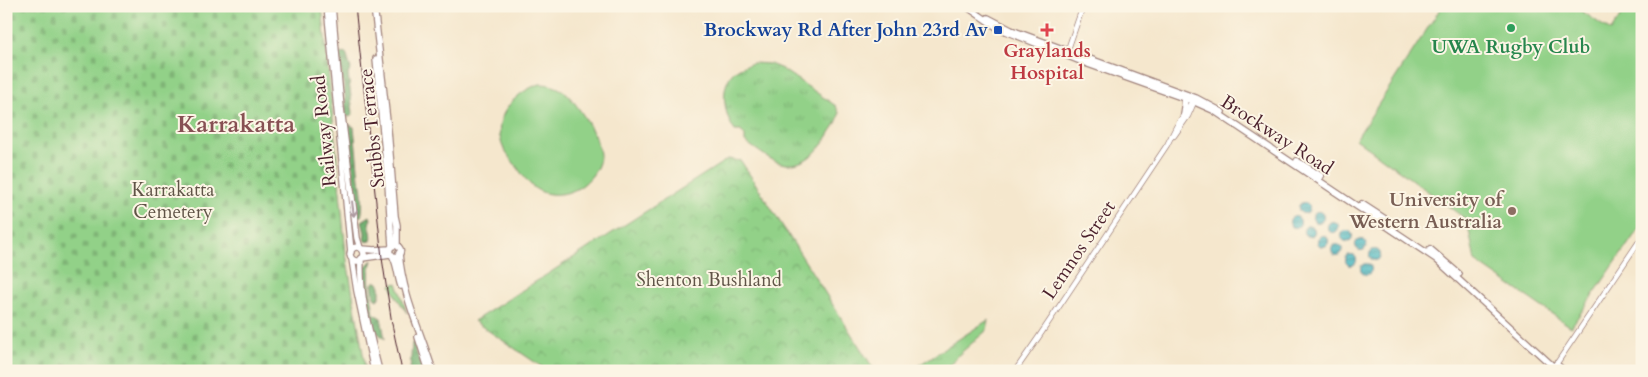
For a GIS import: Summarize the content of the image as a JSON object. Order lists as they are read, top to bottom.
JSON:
{
  "streets": {
    "main road": ["Stubbs Terrace", "Railway Road", "Brockway Road"],
    "street": ["Lemnos Street"]
  },
  "crossings": [
    ["Brockway Road", "Lemnos Street"]
  ],
  "districts": ["Karrakatta"],
  "parks": ["Karrakatta Cemetery", "Shenton Bushland"],
  "places": {
    "other": ["UWA Rugby Club", "University of Western Australia"],
    "transit": ["Brockway Rd After John 23rd Av"],
    "health": ["Graylands Hospital"]
  }
}
